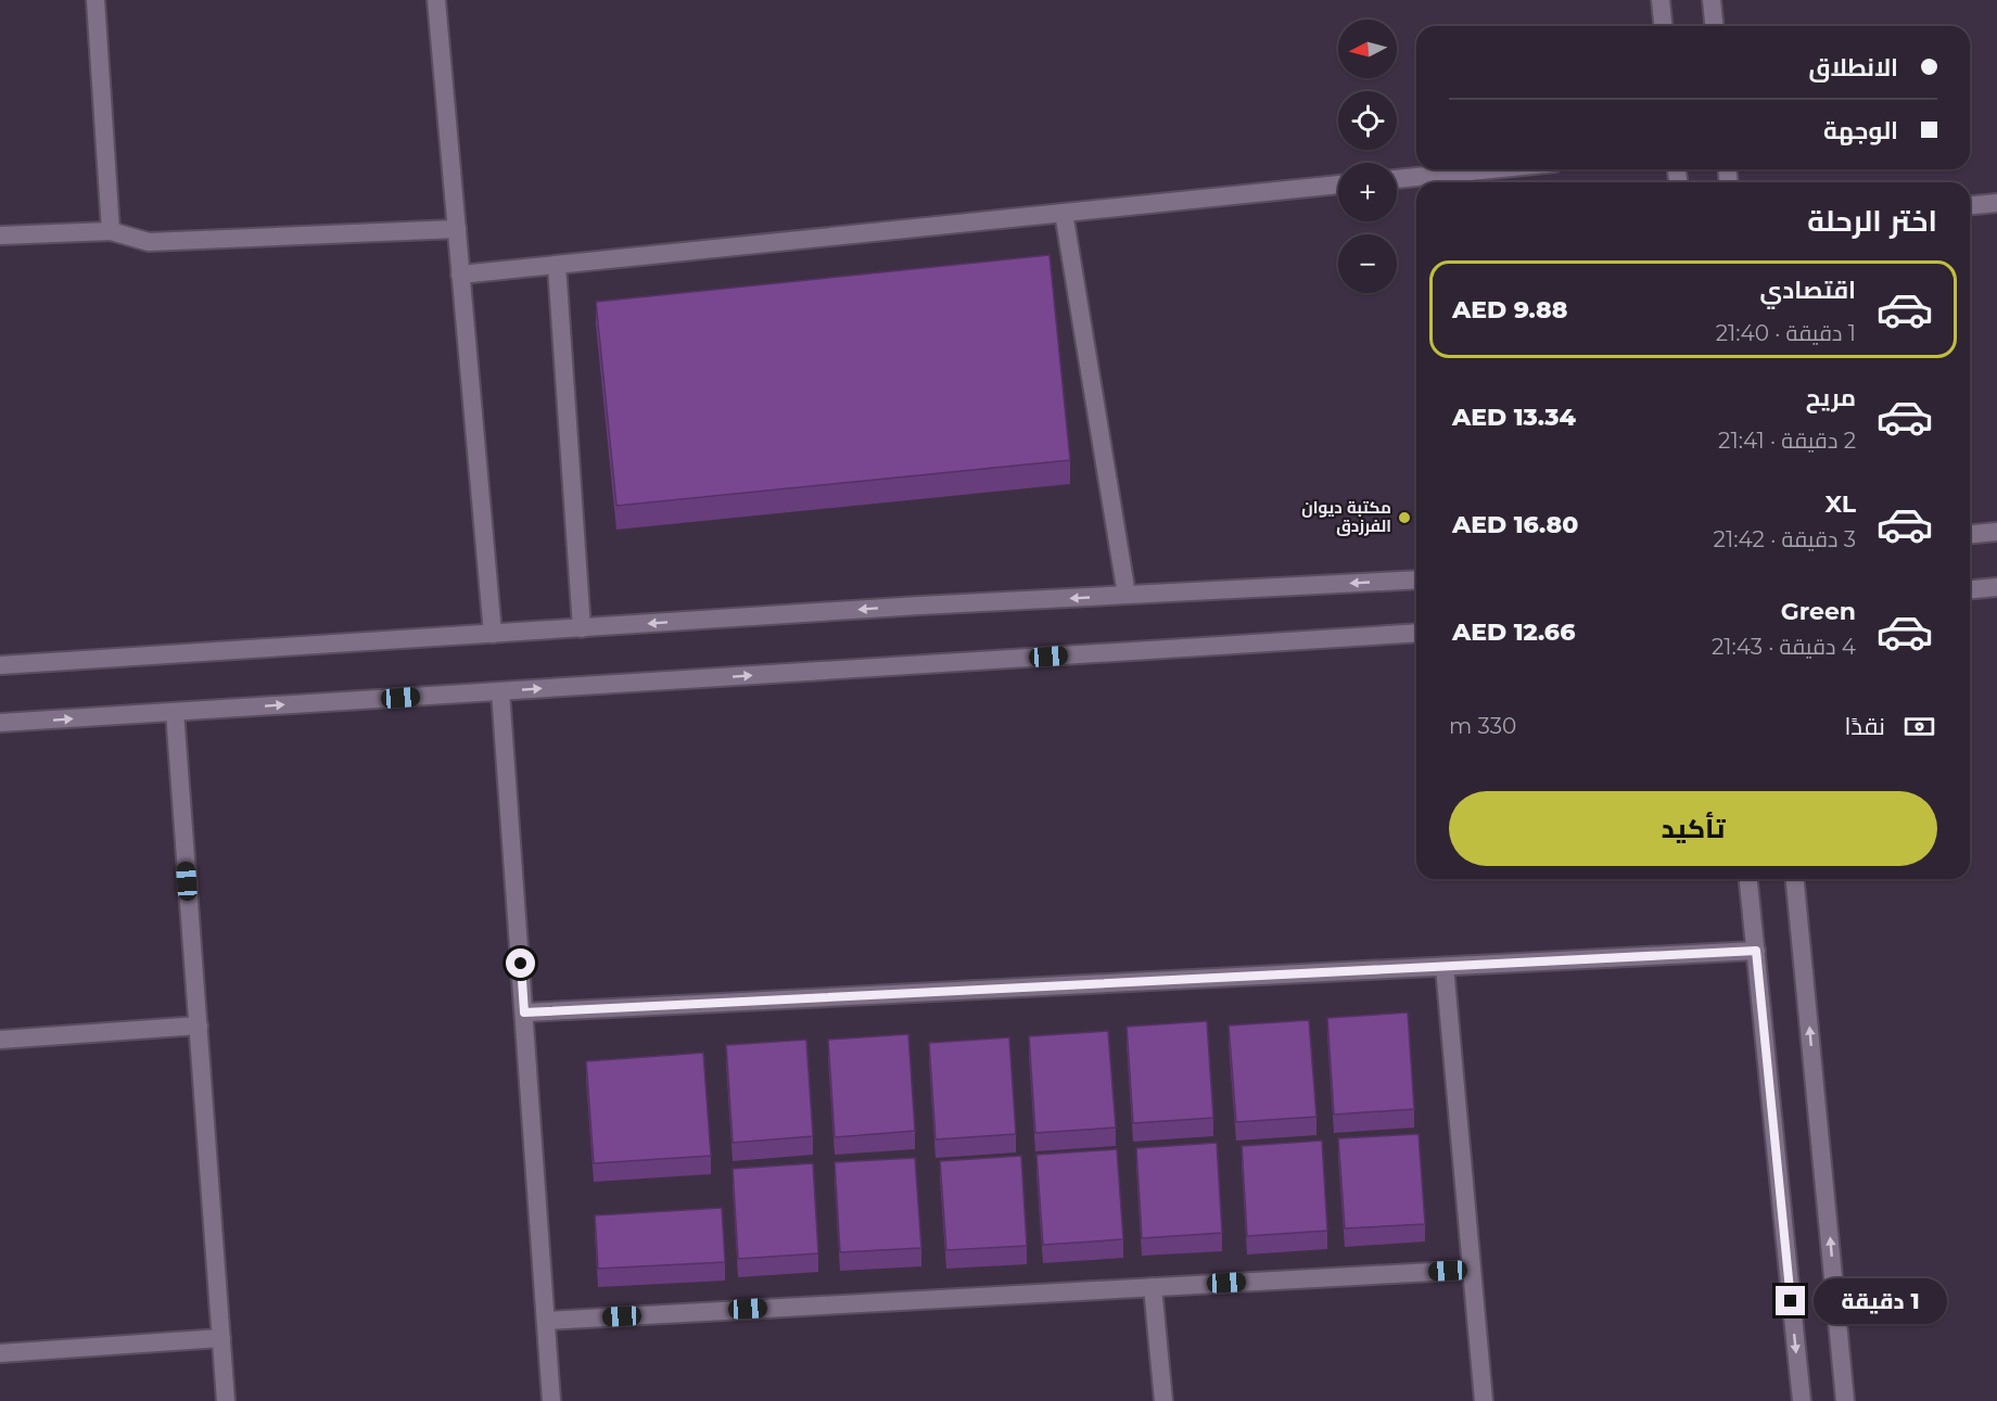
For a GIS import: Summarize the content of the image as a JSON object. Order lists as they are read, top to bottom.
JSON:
{
  "places": ["مكتبة ديوان الفرزدق"],
  "north": "left",
  "page": {
    "map_buttons": ["+", "−"],
    "banner": ["الانطلاق", "الوجهة"],
    "heading": "اختر الرحلة",
    "list": [
      {
        "name": "اقتصادي",
        "note": "1 دقيقة · 21:40",
        "value": "AED 9.88"
      },
      {
        "name": "مريح",
        "note": "2 دقيقة · 21:41",
        "value": "AED 13.34"
      },
      {
        "name": "XL",
        "note": "3 دقيقة · 21:42",
        "value": "AED 16.80"
      },
      {
        "name": "Green",
        "note": "4 دقيقة · 21:43",
        "value": "AED 12.66"
      }
    ],
    "pay": ["نقدًا", "330 m"],
    "buttons": "تأكيد",
    "bubble": "1 دقيقة"
  }
}
